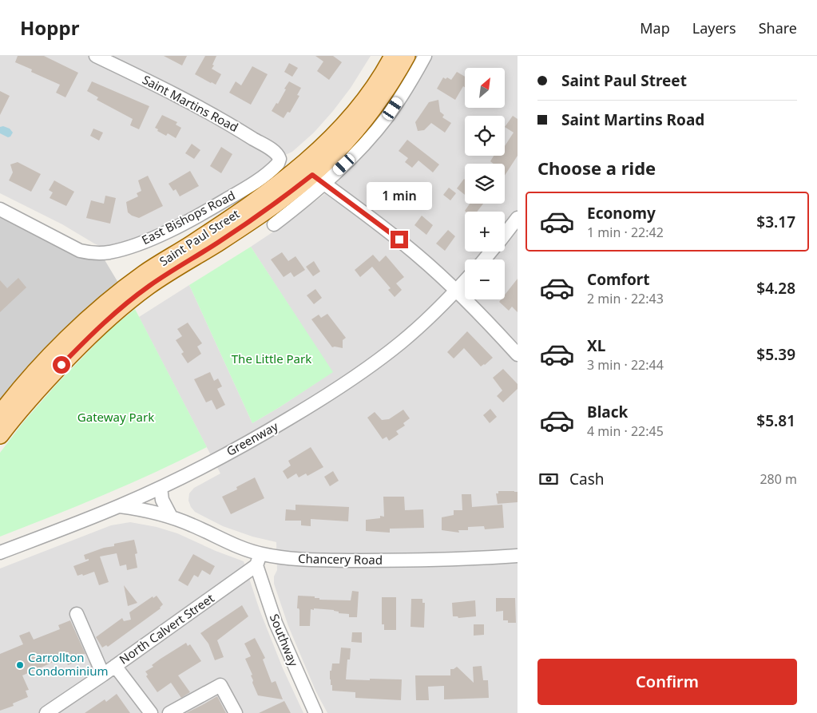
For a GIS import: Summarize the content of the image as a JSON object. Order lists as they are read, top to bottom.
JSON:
{
  "streets": {
    "main road": ["Saint Paul Street"],
    "street": [
      "Saint Martins Road",
      "East Bishops Road",
      "Greenway",
      "Chancery Road",
      "North Calvert Street",
      "Southway"
    ]
  },
  "crossings": [
    ["Saint Martins Road", "East Bishops Road"],
    ["Greenway", "Chancery Road"],
    ["Chancery Road", "North Calvert Street"],
    ["Chancery Road", "Southway"],
    ["North Calvert Street", "Southway"]
  ],
  "parks": ["The Little Park", "Gateway Park"],
  "places": ["Carrollton Condominium"],
  "north": "top right",
  "page": {
    "header": "Hoppr",
    "nav": ["Map", "Layers", "Share"],
    "banner": ["Saint Paul Street", "Saint Martins Road"],
    "map_buttons": ["+", "−"],
    "heading": "Choose a ride",
    "bubble": "1 min",
    "list": [
      {
        "name": "Economy",
        "note": "1 min · 22:42",
        "value": "$3.17"
      },
      {
        "name": "Comfort",
        "note": "2 min · 22:43",
        "value": "$4.28"
      },
      {
        "name": "XL",
        "note": "3 min · 22:44",
        "value": "$5.39"
      },
      {
        "name": "Black",
        "note": "4 min · 22:45",
        "value": "$5.81"
      }
    ],
    "pay": ["Cash", "280 m"],
    "buttons": "Confirm"
  }
}
